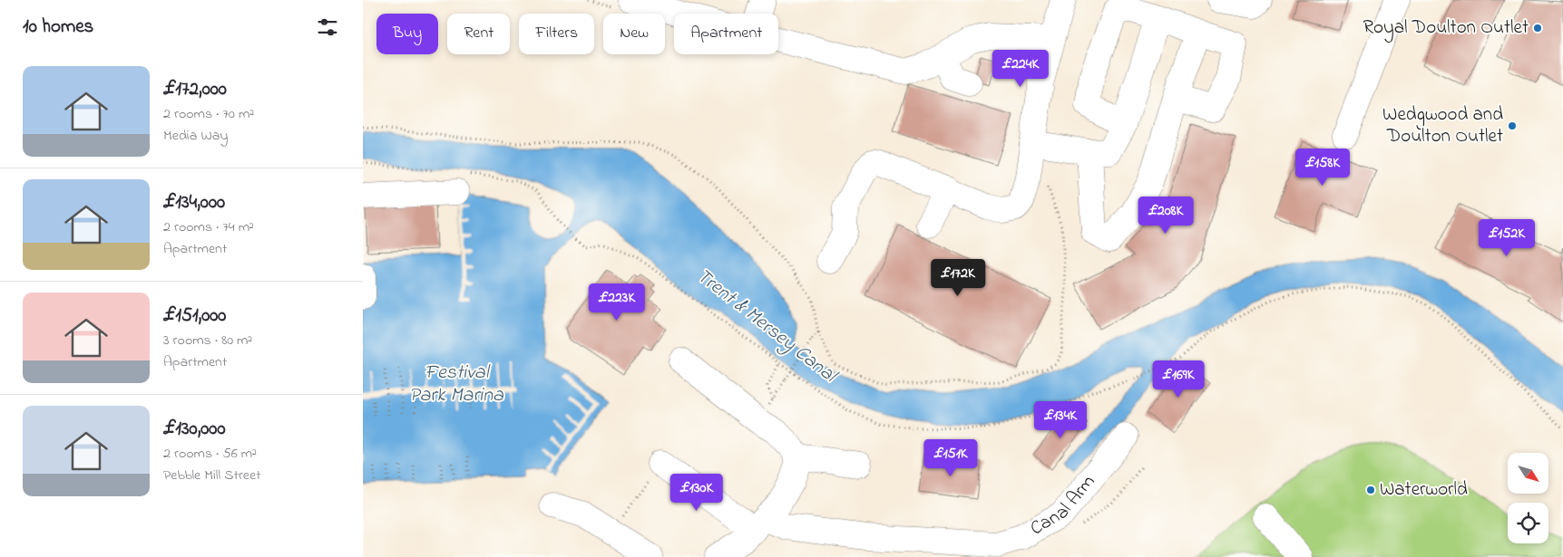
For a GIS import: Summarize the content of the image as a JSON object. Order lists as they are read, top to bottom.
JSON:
{
  "streets": {
    "street": ["Canal Arm"]
  },
  "water": ["Trent & Mersey Canal", "Festival Park Marina"],
  "places": ["Royal Doulton Outlet", "Wedgwood and Doulton Outlet", "Waterworld"],
  "north": "bottom right",
  "page": {
    "heading": "10 homes",
    "chip": [
      "Buy",
      "Rent",
      "Filters",
      "New",
      "Apartment"
    ],
    "price": [
      "£224K",
      "£158K",
      "£208K",
      "£152K",
      "£172K",
      "£223K",
      "£169K",
      "£134K",
      "£151K",
      "£130K"
    ],
    "list": [
      {
        "name": "£172,000",
        "note": "2 rooms · 70 m² · Media Way"
      },
      {
        "name": "£134,000",
        "note": "2 rooms · 74 m² · Apartment"
      },
      {
        "name": "£151,000",
        "note": "3 rooms · 80 m² · Apartment"
      },
      {
        "name": "£130,000",
        "note": "2 rooms · 56 m² · Pebble Mill Street"
      }
    ]
  }
}
